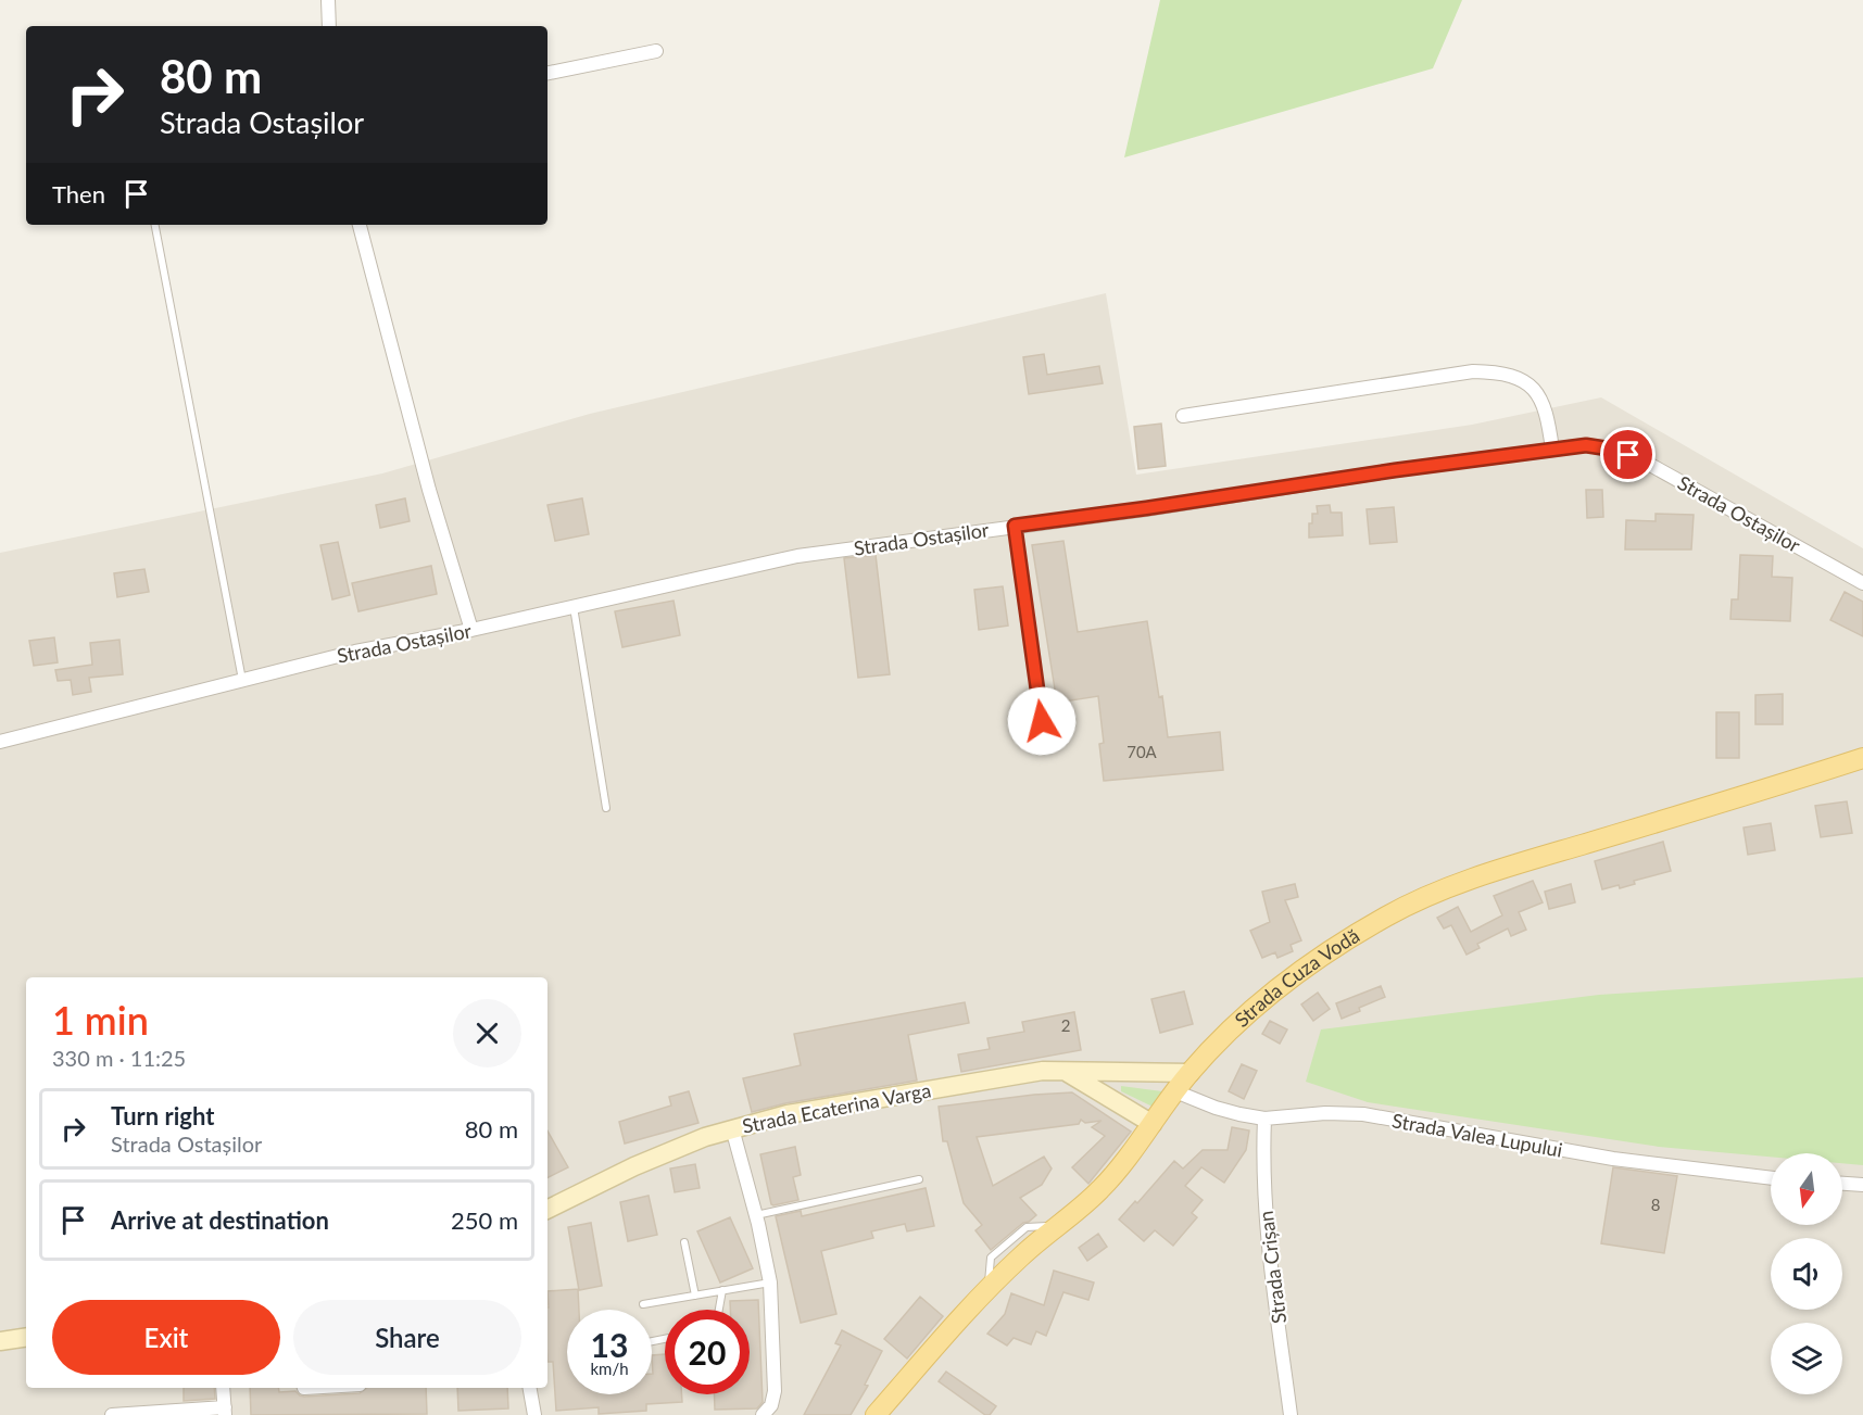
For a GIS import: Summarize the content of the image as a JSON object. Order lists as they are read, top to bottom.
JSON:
{
  "streets": {
    "main road": ["Strada Cuza Vodă", "Strada Ecaterina Varga"],
    "street": ["Strada Ostașilor", "Strada Valea Lupului", "Strada Crișan"]
  },
  "crossings": [
    ["Strada Cuza Vodă", "Strada Ecaterina Varga"],
    ["Strada Cuza Vodă", "Strada Valea Lupului"],
    ["Strada Valea Lupului", "Strada Crișan"]
  ],
  "house_numbers": ["70A", "2", "8"],
  "north": "bottom",
  "page": {
    "turn": ["80 m", "Strada Ostașilor"],
    "then": "Then",
    "heading": ["1 min", "330 m · 11:25"],
    "list": [
      {
        "name": "Turn right",
        "note": "Strada Ostașilor",
        "value": "80 m"
      },
      {
        "name": "Arrive at destination",
        "value": "250 m"
      }
    ],
    "buttons": ["Exit", "Share"],
    "speed": "13 km/h",
    "limit": "20"
  }
}
